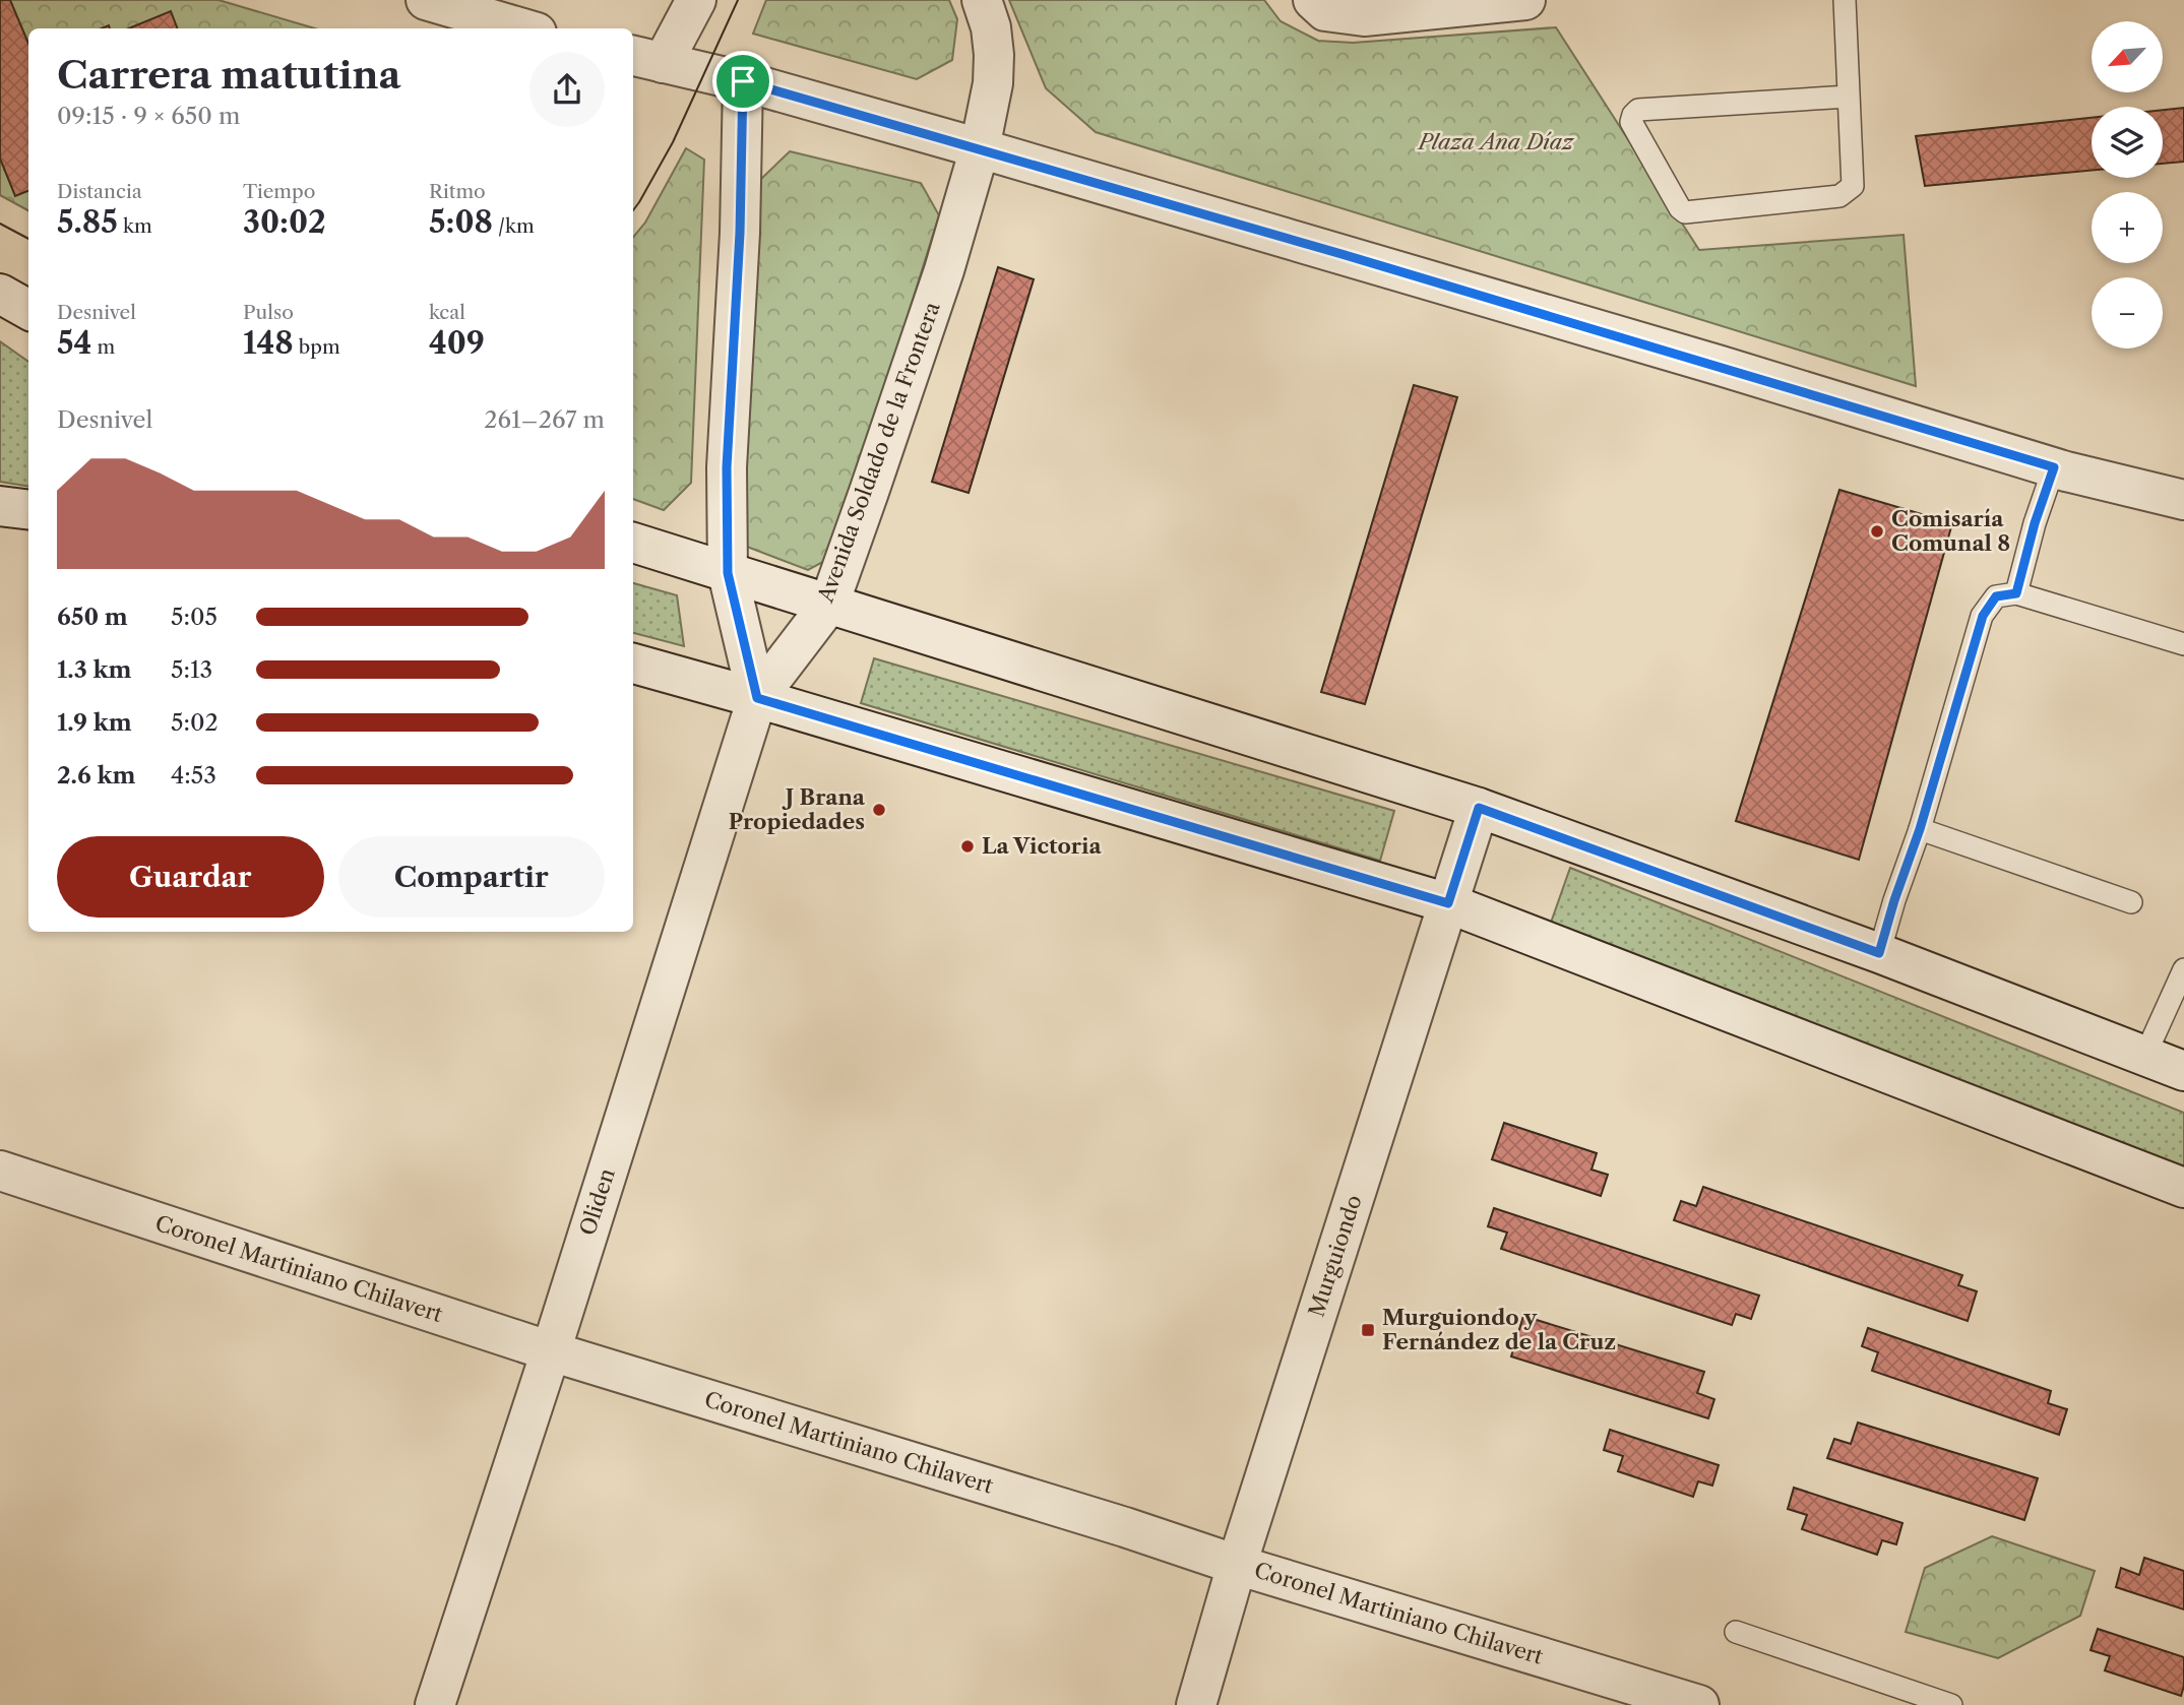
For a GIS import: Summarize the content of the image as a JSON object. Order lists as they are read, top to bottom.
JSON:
{
  "streets": {
    "street": [
      "Avenida Soldado de la Frontera",
      "Oliden",
      "Murguiondo",
      "Coronel Martiniano Chilavert"
    ]
  },
  "crossings": [
    ["Avenida Soldado de la Frontera", "Oliden"],
    ["Oliden", "Coronel Martiniano Chilavert"],
    ["Murguiondo", "Coronel Martiniano Chilavert"]
  ],
  "parks": ["Plaza Ana Díaz"],
  "places": {
    "other": ["Comisaría Comunal 8", "J Brana Propiedades", "La Victoria"],
    "transit": ["Murguiondo y Fernández de la Cruz"]
  },
  "north": "bottom left",
  "page": {
    "map_buttons": ["+", "−"],
    "heading": ["Carrera matutina", "09:15 · 9 × 650 m"],
    "stats": [
      ["Distancia", "5.85 km"],
      ["Tiempo", "30:02"],
      ["Ritmo", "5:08 /km"],
      ["Desnivel", "54 m"],
      ["Pulso", "148 bpm"],
      ["kcal", "409"]
    ],
    "chart": ["Desnivel", "261–267 m"],
    "list": [
      {
        "name": "650 m",
        "note": "5:05"
      },
      {
        "name": "1.3 km",
        "note": "5:13"
      },
      {
        "name": "1.9 km",
        "note": "5:02"
      },
      {
        "name": "2.6 km",
        "note": "4:53"
      }
    ],
    "buttons": ["Guardar", "Compartir"]
  }
}
